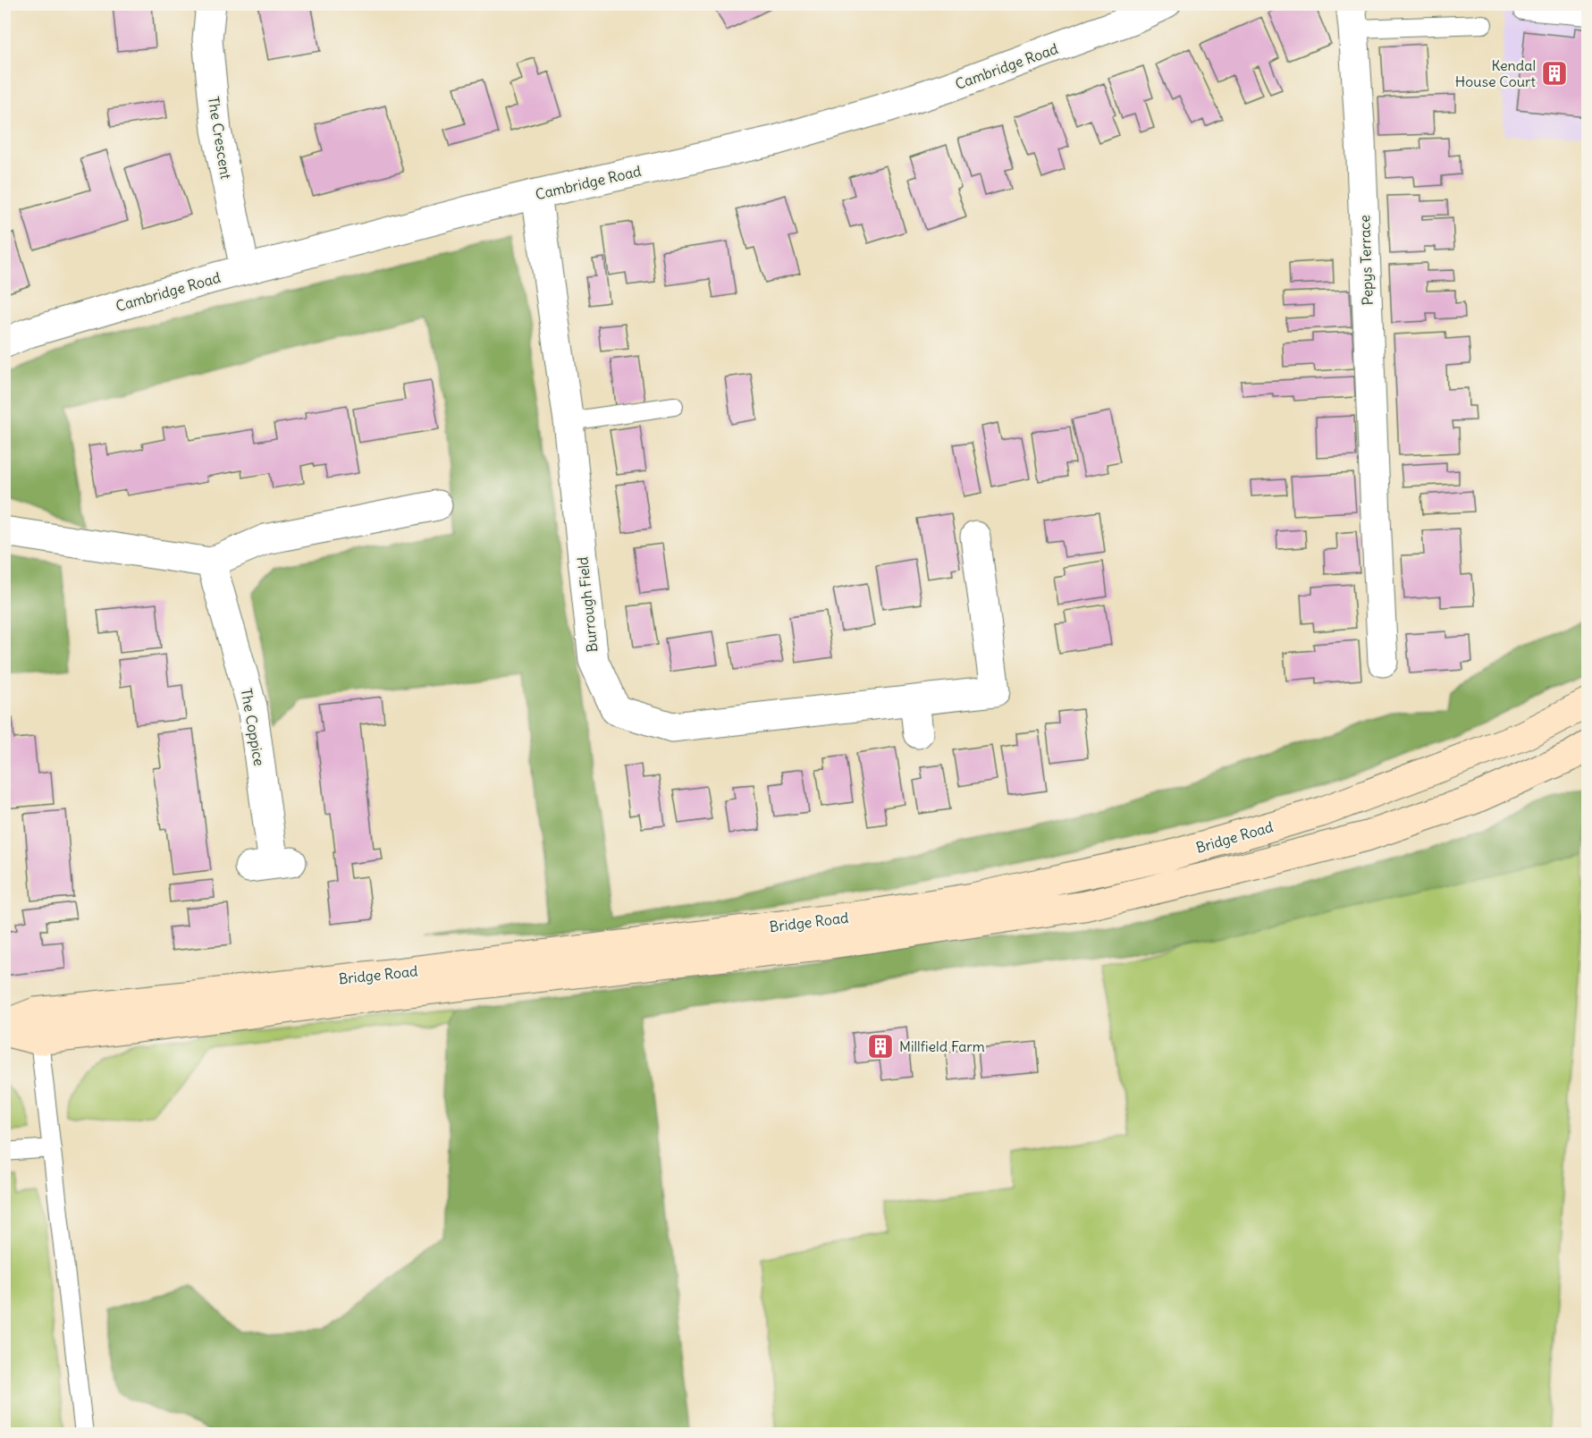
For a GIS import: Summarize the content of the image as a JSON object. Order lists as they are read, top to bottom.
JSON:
{
  "streets": {
    "main road": ["Bridge Road"],
    "street": [
      "Cambridge Road",
      "The Crescent",
      "Pepys Terrace",
      "Burrough Field",
      "The Coppice"
    ]
  },
  "crossings": [
    ["Cambridge Road", "The Crescent"],
    ["Cambridge Road", "Burrough Field"]
  ],
  "places": {
    "building": ["Kendal House Court", "Millfield Farm"]
  }
}
